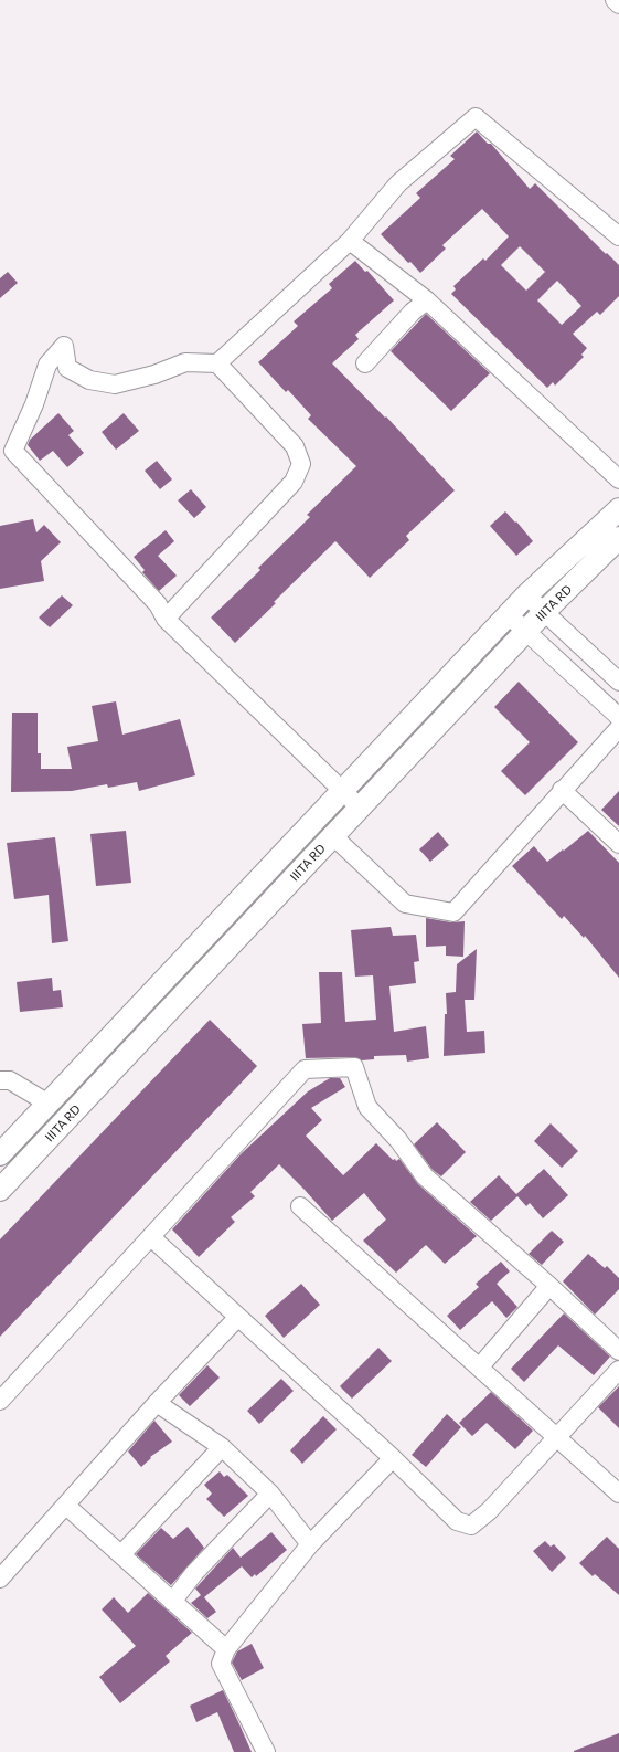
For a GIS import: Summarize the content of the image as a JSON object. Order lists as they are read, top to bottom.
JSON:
{
  "streets": {
    "street": ["IIITA RD"]
  }
}
